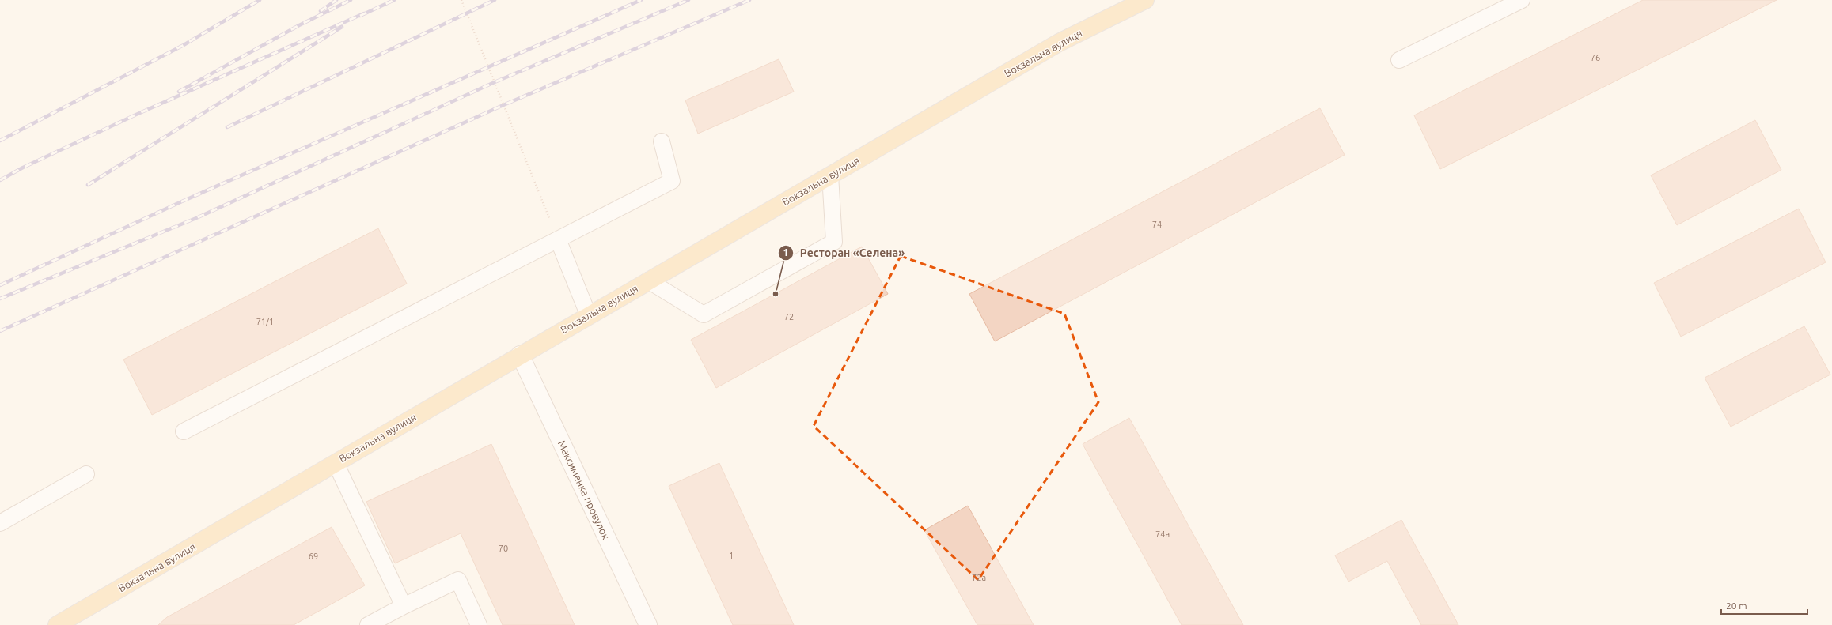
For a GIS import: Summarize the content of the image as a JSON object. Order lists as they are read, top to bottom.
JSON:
{
  "streets": {
    "main road": ["Вокзальна вулиця"],
    "street": ["Максименка провулок"]
  },
  "crossings": [
    ["Вокзальна вулиця", "Максименка провулок"]
  ],
  "places": ["Ресторан «Селена»"],
  "house_numbers": [
    "76",
    "74",
    "72",
    "71/1",
    "74а",
    "70",
    "1",
    "69",
    "72а"
  ],
  "scale_bar": "20 m"
}
